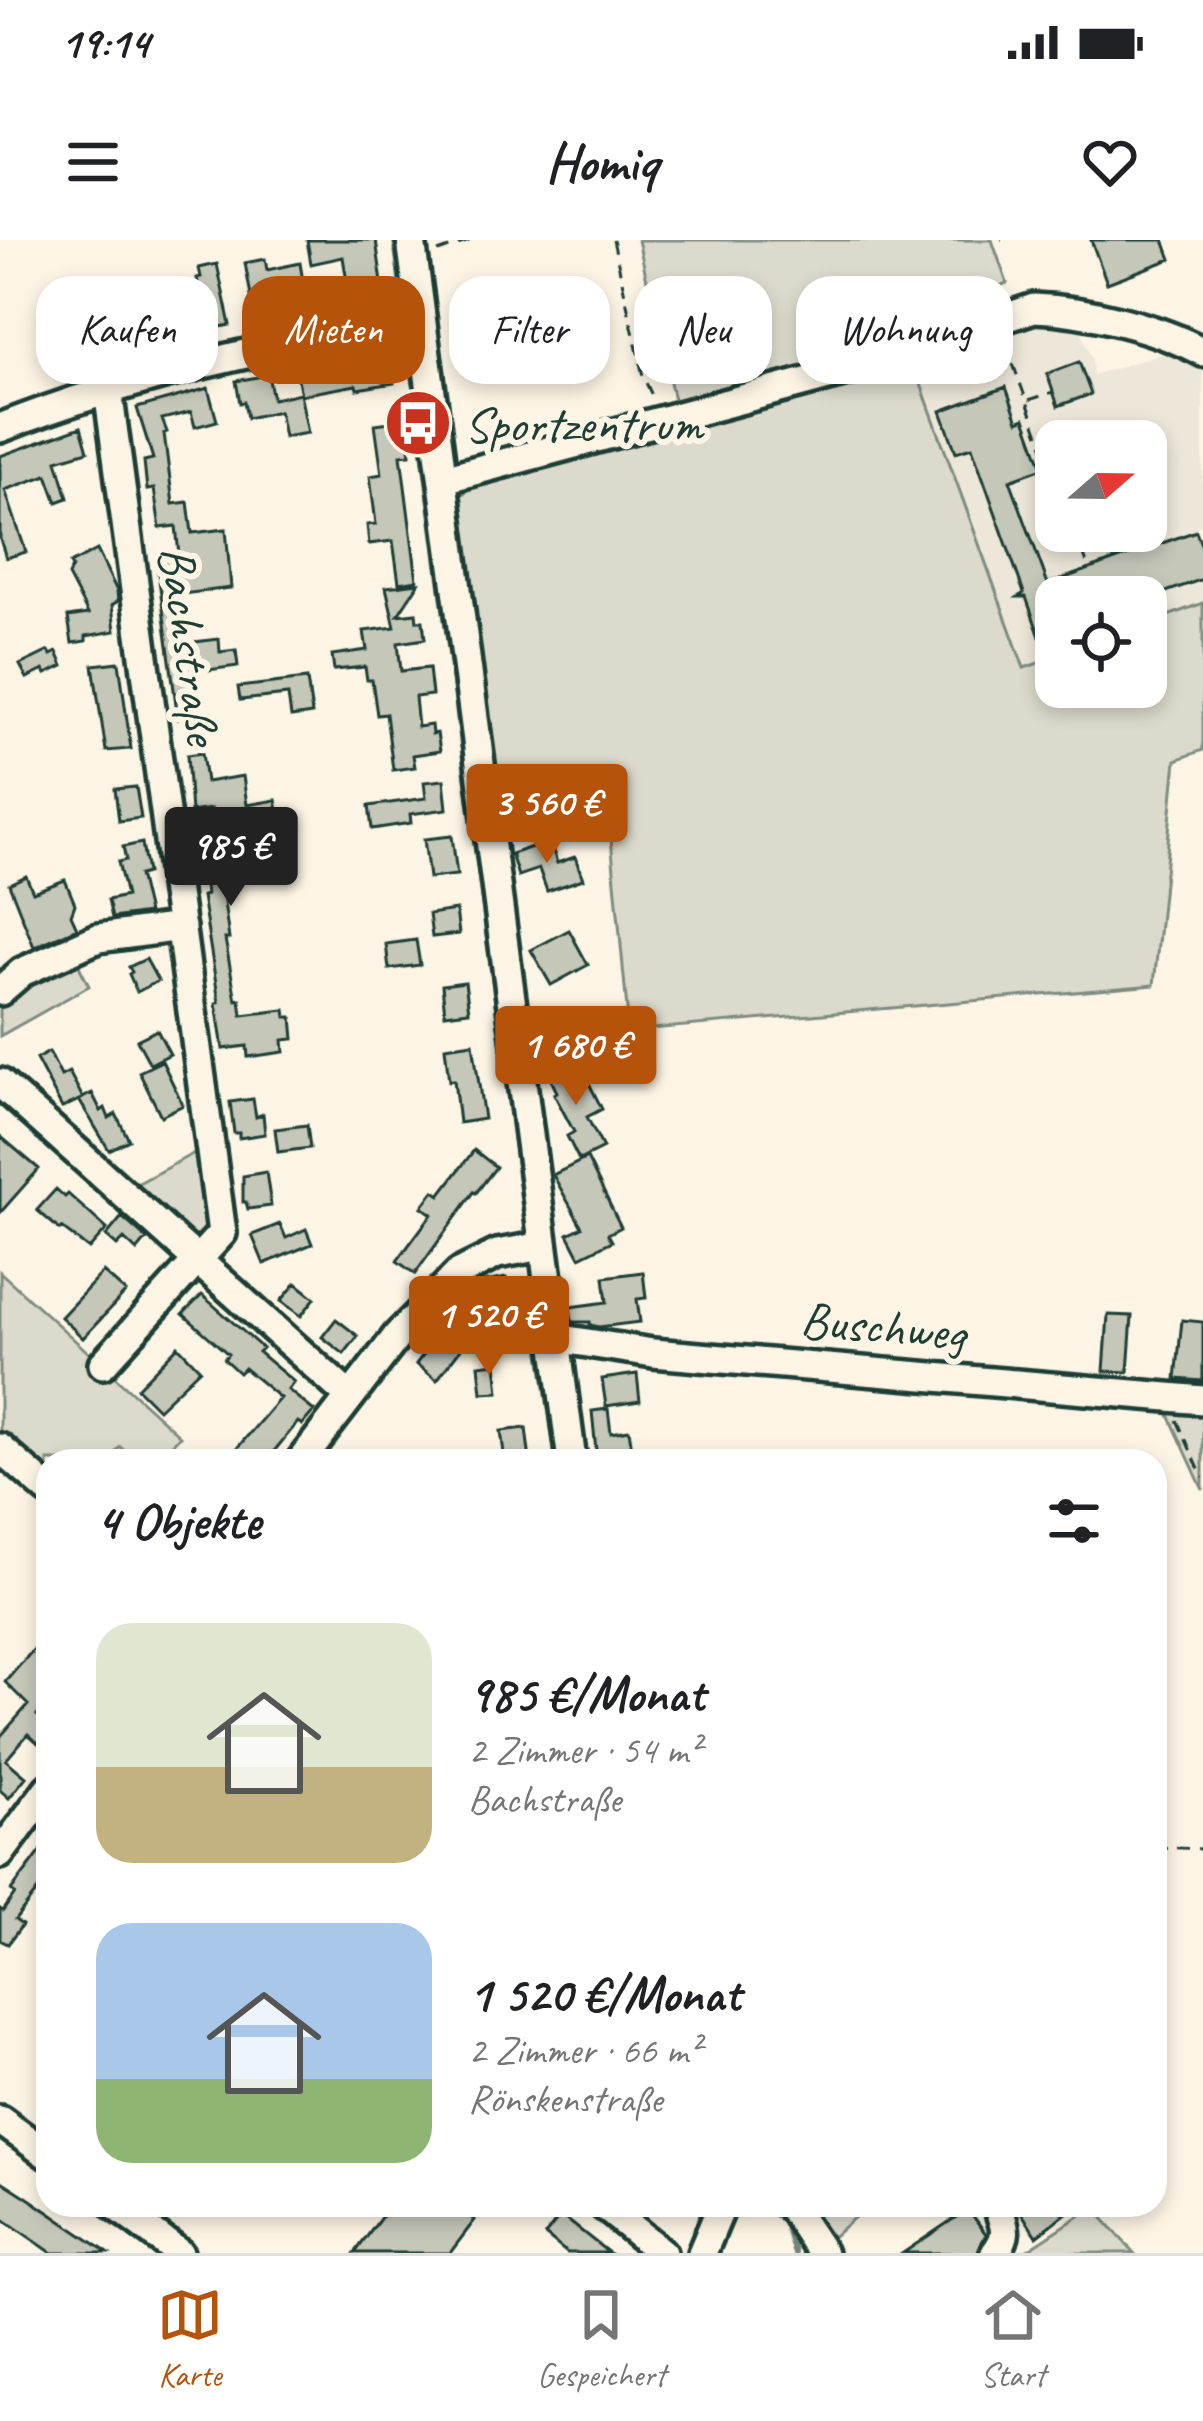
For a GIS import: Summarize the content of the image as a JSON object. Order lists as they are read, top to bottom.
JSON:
{
  "streets": {
    "street": ["Bachstraße", "Buschweg"]
  },
  "places": {
    "bus stop": ["Sportzentrum"]
  },
  "north": "right",
  "page": {
    "status": "19:14",
    "header": "Homiq",
    "chip": [
      "Kaufen",
      "Mieten",
      "Filter",
      "Neu",
      "Wohnung"
    ],
    "price": [
      "3 560 €",
      "985 €",
      "1 680 €",
      "1 520 €"
    ],
    "heading": "4 Objekte",
    "list": [
      {
        "name": "985 €/Monat",
        "note": "2 Zimmer · 54 m² · Bachstraße"
      },
      {
        "name": "1 520 €/Monat",
        "note": "2 Zimmer · 66 m² · Rönskenstraße"
      }
    ],
    "tabs": ["Karte", "Gespeichert", "Start"]
  }
}
